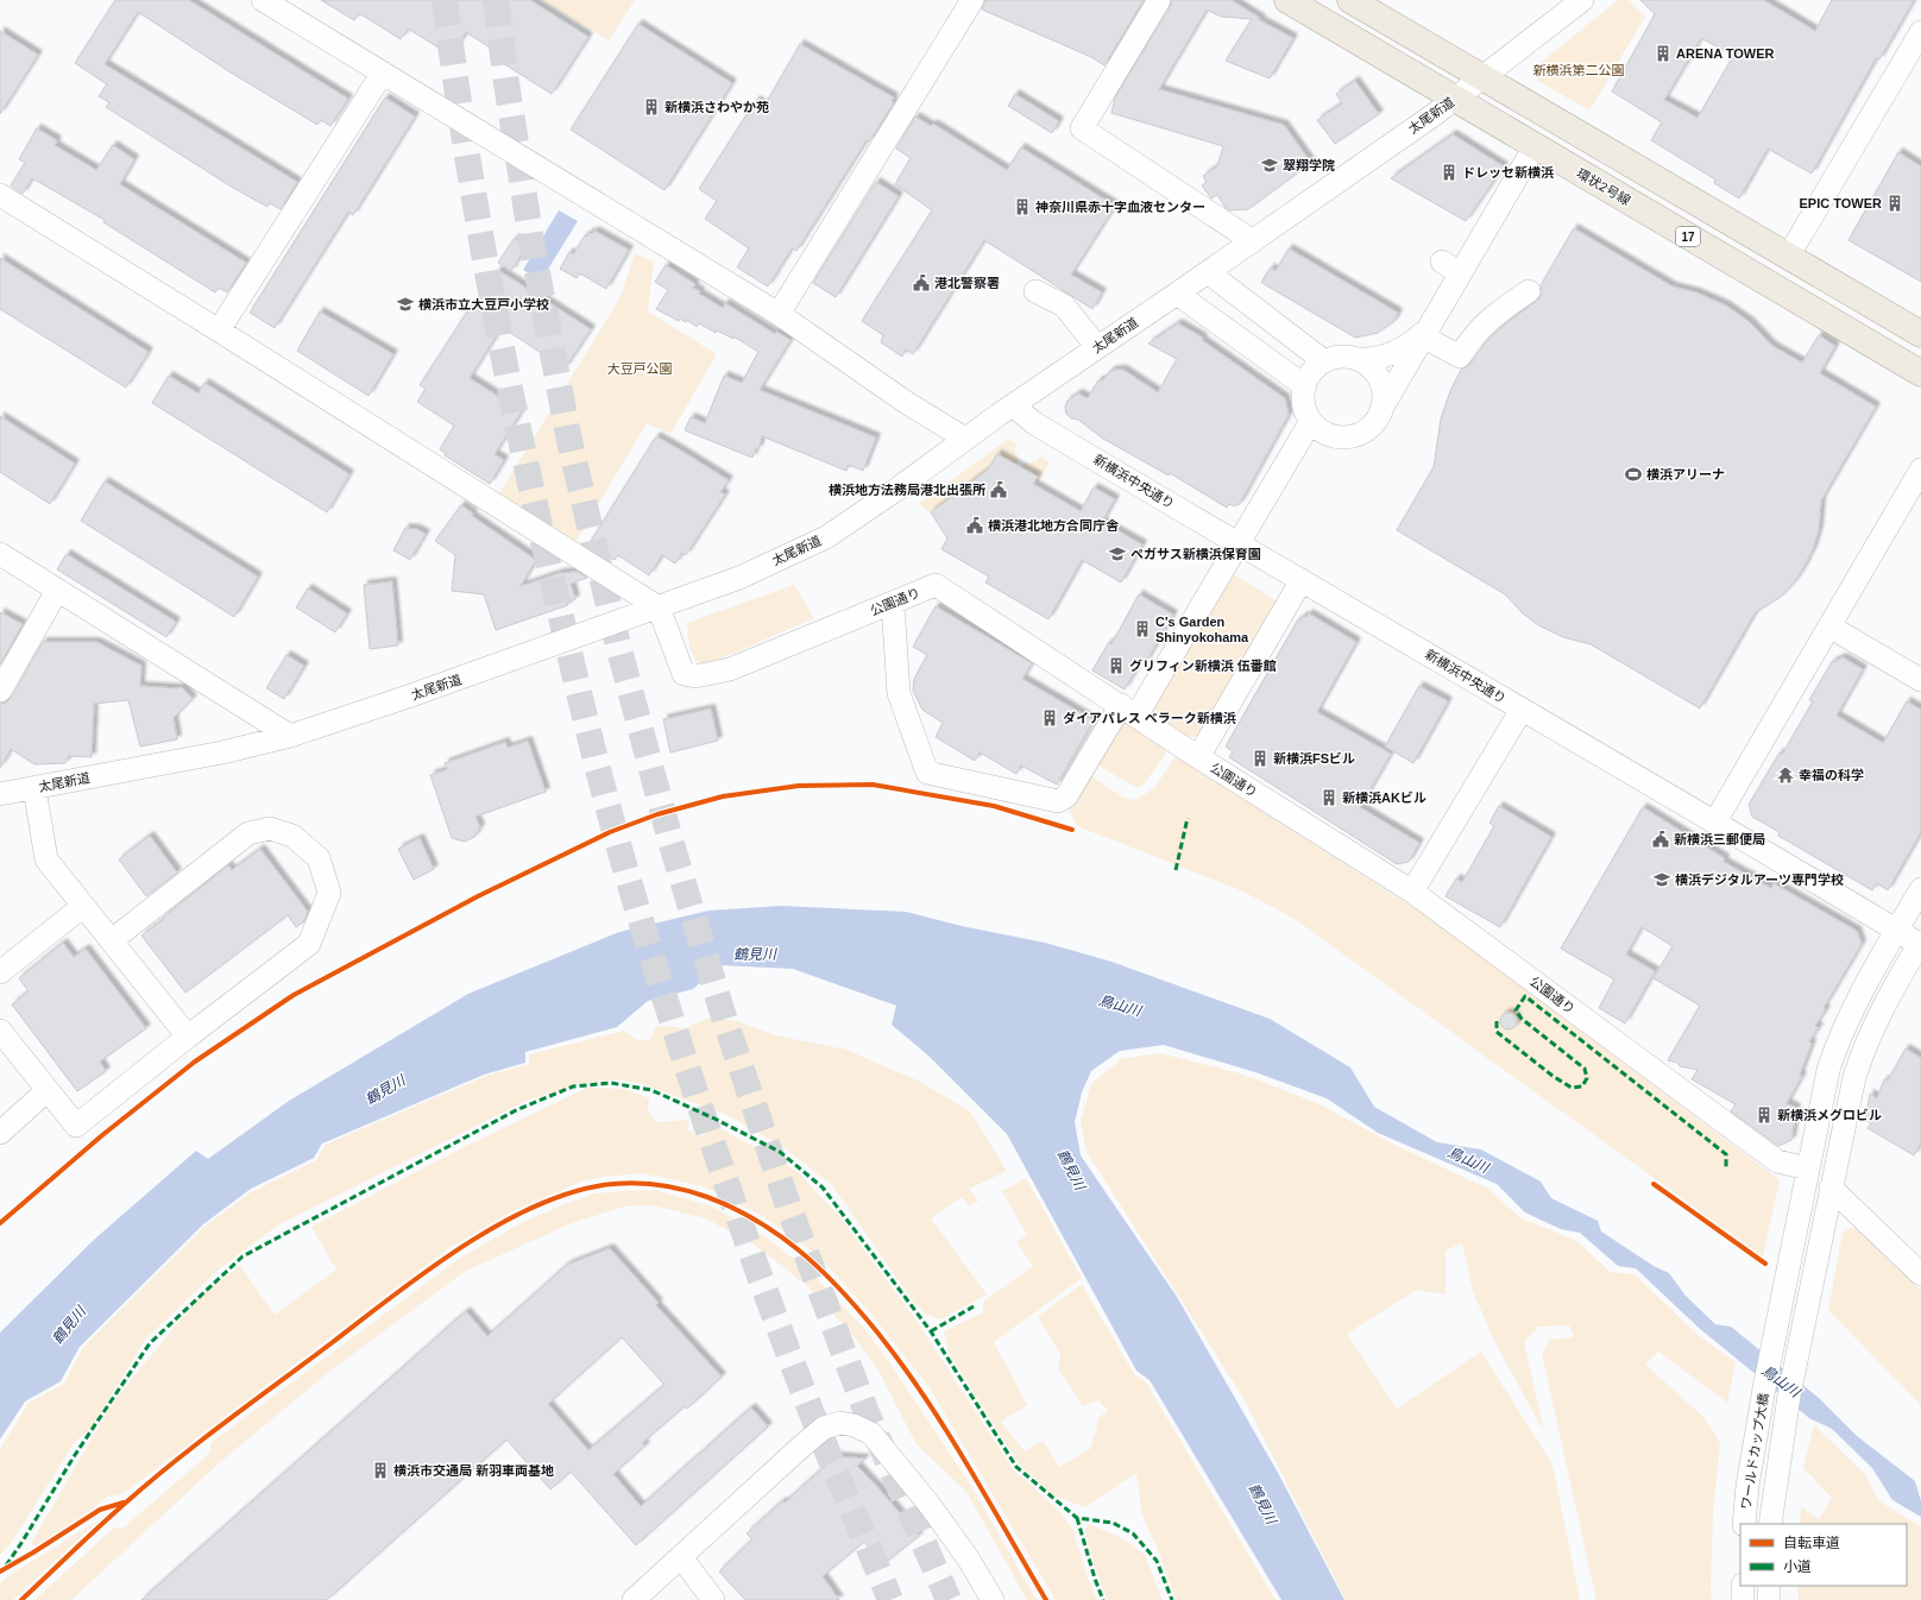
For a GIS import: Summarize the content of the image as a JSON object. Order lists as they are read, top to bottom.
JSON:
{
  "streets": {
    "main road": ["環状2号線", "17"],
    "street": [
      "太尾新道",
      "新横浜中央通り",
      "公園通り",
      "ワールドカップ大橋"
    ]
  },
  "crossings": [
    ["太尾新道", "環状2号線"],
    ["太尾新道", "17"],
    ["太尾新道", "新横浜中央通り"],
    ["太尾新道", "公園通り"],
    ["新横浜中央通り", "ワールドカップ大橋"],
    ["公園通り", "ワールドカップ大橋"]
  ],
  "water": ["鶴見川", "鳥山川"],
  "parks": ["新横浜第二公園", "大豆戸公園"],
  "places": {
    "building": [
      "ARENA TOWER",
      "新横浜さわやか苑",
      "ドレッセ新横浜",
      "EPIC TOWER",
      "神奈川県赤十字血液センター",
      "C's Garden Shinyokohama",
      "グリフィン新横浜 伍番館",
      "ダイアパレス ベラーク新横浜",
      "新横浜FSビル",
      "新横浜AKビル",
      "新横浜メグロビル",
      "横浜市交通局 新羽車両基地"
    ],
    "school or university": [
      "翠翔学院",
      "横浜市立大豆戸小学校",
      "ペガサス新横浜保育園",
      "横浜デジタルアーツ専門学校"
    ],
    "public building": [
      "港北警察署",
      "横浜地方法務局港北出張所",
      "横浜港北地方合同庁舎",
      "新横浜三郵便局"
    ],
    "sports": ["横浜アリーナ"],
    "temple": ["幸福の科学"]
  },
  "legend": ["自転車道", "小道"]
}
